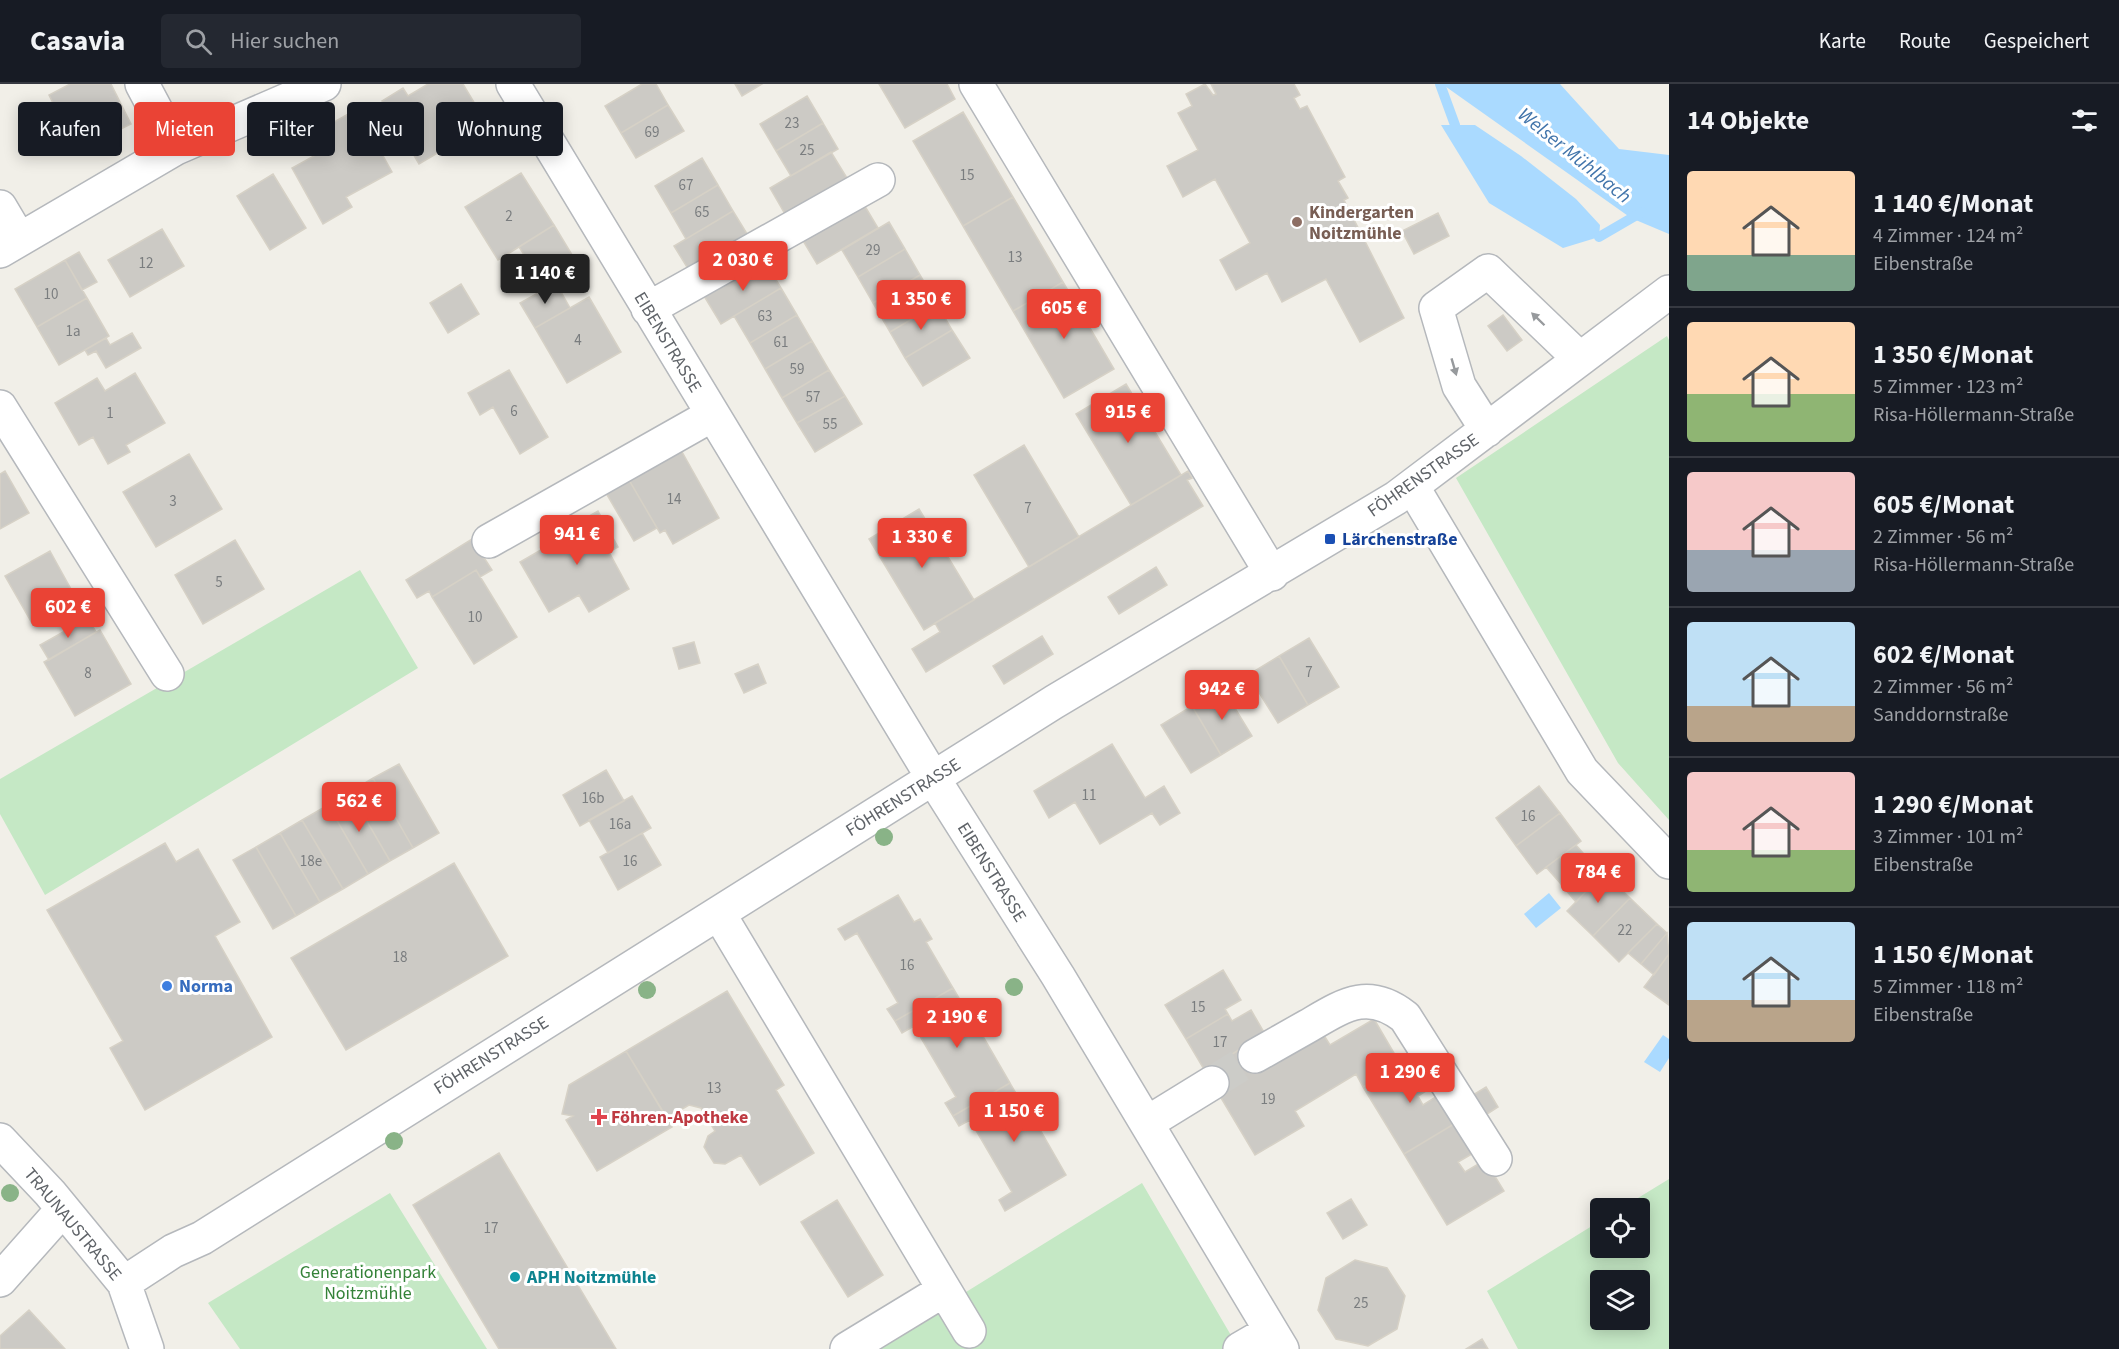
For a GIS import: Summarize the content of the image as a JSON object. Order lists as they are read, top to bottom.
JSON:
{
  "streets": {
    "street": ["EIBENSTRASSE", "FÖHRENSTRASSE", "TRAUNAUSTRASSE"]
  },
  "crossings": [
    ["EIBENSTRASSE", "FÖHRENSTRASSE"],
    ["FÖHRENSTRASSE", "TRAUNAUSTRASSE"]
  ],
  "water": ["Welser Mühlbach"],
  "parks": ["Generationenpark Noitzmühle"],
  "places": {
    "other": ["Kindergarten Noitzmühle", "Norma", "APH Noitzmühle"],
    "transit": ["Lärchenstraße"],
    "health": ["Föhren-Apotheke"]
  },
  "house_numbers": [
    "23",
    "69",
    "25",
    "15",
    "67",
    "65",
    "2",
    "29",
    "13",
    "12",
    "10",
    "63",
    "1a",
    "4",
    "61",
    "59",
    "57",
    "6",
    "1",
    "55",
    "14",
    "3",
    "7",
    "5",
    "10",
    "7",
    "8",
    "11",
    "16b",
    "16",
    "16a",
    "18e",
    "16",
    "22",
    "18",
    "16",
    "15",
    "17",
    "13",
    "19",
    "17",
    "25"
  ],
  "page": {
    "header": "Casavia",
    "search": "Hier suchen",
    "nav": ["Karte", "Route", "Gespeichert"],
    "heading": "14 Objekte",
    "chip": [
      "Kaufen",
      "Mieten",
      "Filter",
      "Neu",
      "Wohnung"
    ],
    "list": [
      {
        "name": "1 140 €/Monat",
        "note": "4 Zimmer · 124 m² · Eibenstraße"
      },
      {
        "name": "1 350 €/Monat",
        "note": "5 Zimmer · 123 m² · Risa-Höllermann-Straße"
      },
      {
        "name": "605 €/Monat",
        "note": "2 Zimmer · 56 m² · Risa-Höllermann-Straße"
      },
      {
        "name": "602 €/Monat",
        "note": "2 Zimmer · 56 m² · Sanddornstraße"
      },
      {
        "name": "1 290 €/Monat",
        "note": "3 Zimmer · 101 m² · Eibenstraße"
      },
      {
        "name": "1 150 €/Monat",
        "note": "5 Zimmer · 118 m² · Eibenstraße"
      }
    ],
    "price": [
      "2 030 €",
      "1 140 €",
      "1 350 €",
      "605 €",
      "915 €",
      "941 €",
      "1 330 €",
      "602 €",
      "942 €",
      "562 €",
      "784 €",
      "2 190 €",
      "1 290 €",
      "1 150 €"
    ]
  }
}
